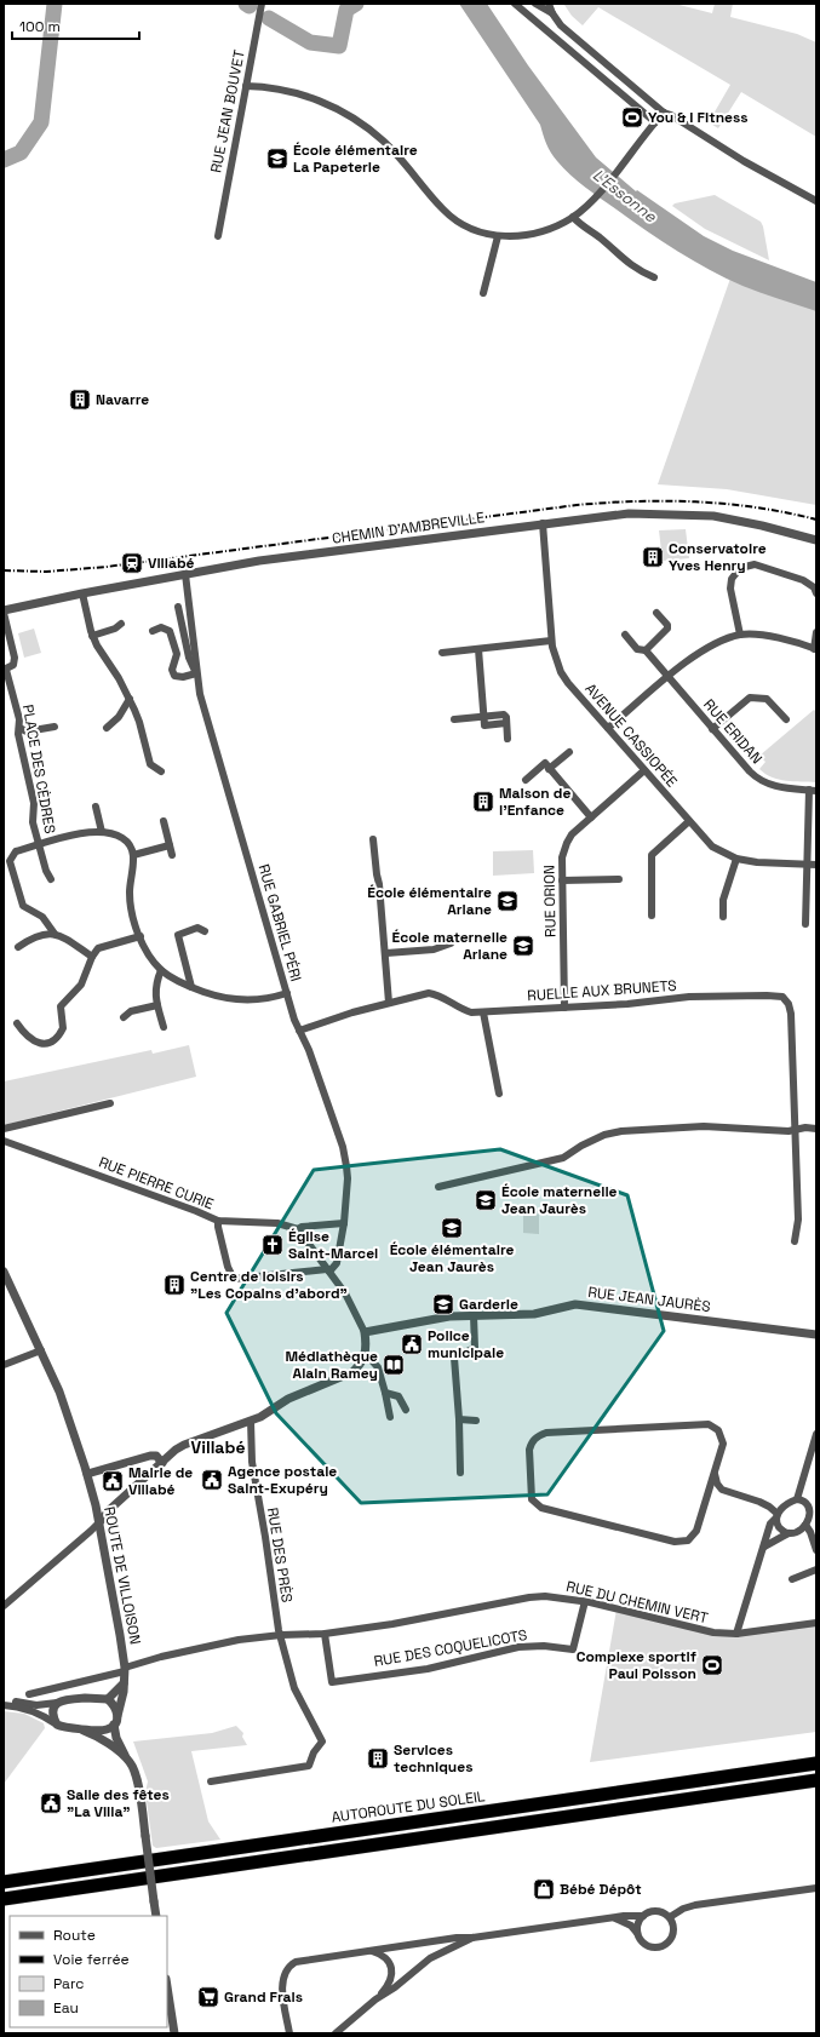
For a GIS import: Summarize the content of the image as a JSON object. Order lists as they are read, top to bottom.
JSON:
{
  "streets": {
    "highway": ["AUTOROUTE DU SOLEIL"],
    "street": [
      "RUE JEAN BOUVET",
      "CHEMIN D'AMBREVILLE",
      "RUE ERIDAN",
      "AVENUE CASSIOPÉE",
      "PLACE DES CÈDRES",
      "RUE ORION",
      "RUE GABRIEL PÉRI",
      "RUELLE AUX BRUNETS",
      "RUE PIERRE CURIE",
      "RUE JEAN JAURÈS",
      "RUE DES PRÈS",
      "ROUTE DE VILLOISON",
      "RUE DU CHEMIN VERT",
      "RUE DES COQUELICOTS"
    ]
  },
  "crossings": [
    ["CHEMIN D'AMBREVILLE", "AVENUE CASSIOPÉE"],
    ["CHEMIN D'AMBREVILLE", "RUE GABRIEL PÉRI"],
    ["AVENUE CASSIOPÉE", "RUE ORION"],
    ["RUE ORION", "RUELLE AUX BRUNETS"],
    ["RUE GABRIEL PÉRI", "RUELLE AUX BRUNETS"],
    ["RUE DES PRÈS", "RUE DU CHEMIN VERT"],
    ["ROUTE DE VILLOISON", "RUE DU CHEMIN VERT"],
    ["RUE DU CHEMIN VERT", "RUE DES COQUELICOTS"]
  ],
  "districts": ["Villabé"],
  "water": ["L'Essonne"],
  "places": {
    "sports": ["You & I Fitness", "Complexe sportif Paul Poisson"],
    "school or university": [
      "École élémentaire La Papeterie",
      "École élémentaire Ariane",
      "École maternelle Ariane",
      "École maternelle Jean Jaurès",
      "École élémentaire Jean Jaurès",
      "Garderie"
    ],
    "building": [
      "Navarre",
      "Conservatoire Yves Henry",
      "Maison de l'Enfance",
      "Centre de loisirs \"Les Copains d'abord\"",
      "Services techniques"
    ],
    "station": ["Villabé"],
    "church": ["Église Saint-Marcel"],
    "public building": [
      "Police municipale",
      "Agence postale Saint-Exupéry",
      "Mairie de Villabé",
      "Salle des fêtes \"La Villa\""
    ],
    "library": ["Médiathèque Alain Ramey"],
    "shop": ["Bébé Dépôt"],
    "supermarket": ["Grand Frais"]
  },
  "legend": [
    "Route",
    "Voie ferrée",
    "Parc",
    "Eau"
  ],
  "scale_bar": "100 m"
}
